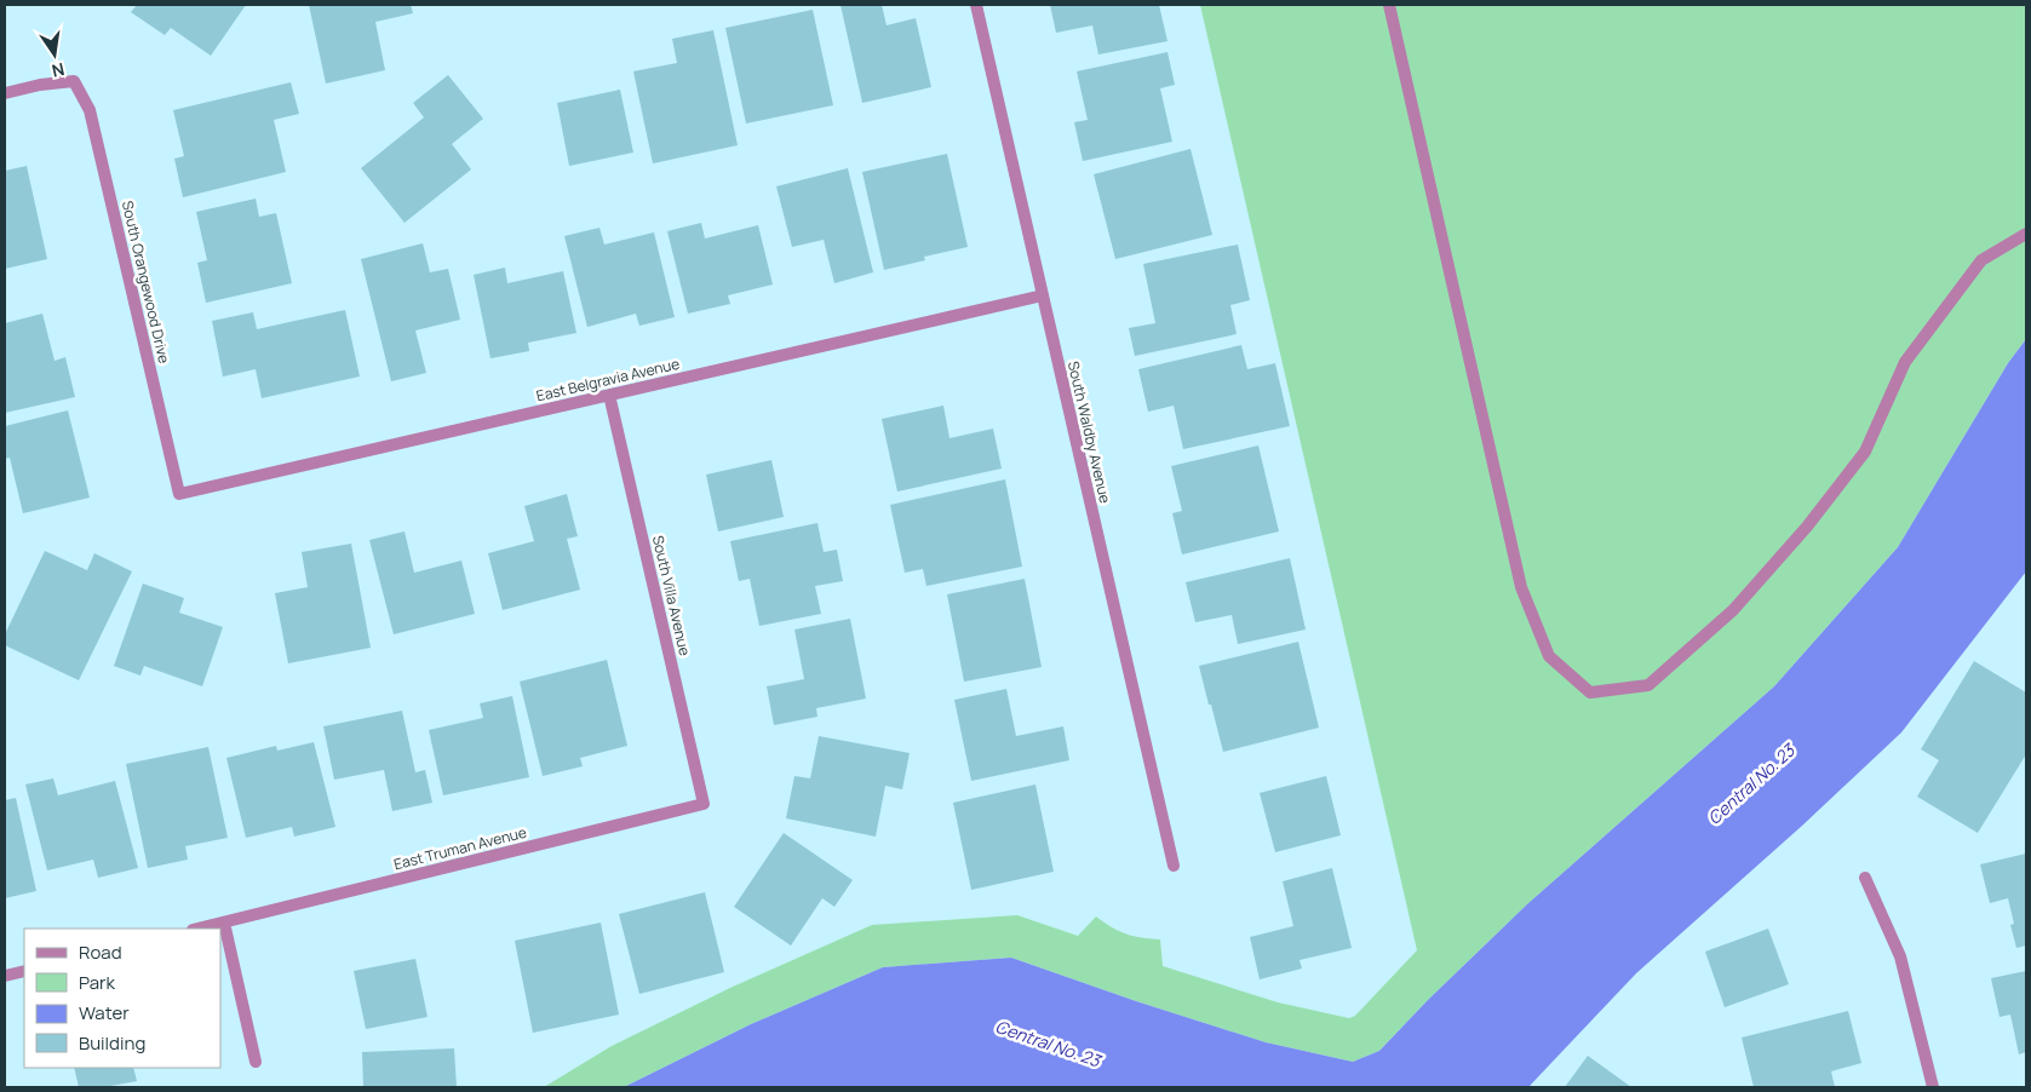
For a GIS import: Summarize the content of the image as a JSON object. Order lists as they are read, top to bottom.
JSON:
{
  "streets": {
    "street": [
      "South Orangewood Drive",
      "East Belgravia Avenue",
      "South Waldby Avenue",
      "South Villa Avenue",
      "East Truman Avenue"
    ]
  },
  "crossings": [
    ["South Orangewood Drive", "East Belgravia Avenue"],
    ["East Belgravia Avenue", "South Waldby Avenue"],
    ["East Belgravia Avenue", "South Villa Avenue"],
    ["South Villa Avenue", "East Truman Avenue"]
  ],
  "water": ["Central No. 23"],
  "legend": [
    "Road",
    "Park",
    "Water",
    "Building"
  ],
  "north": "bottom"
}
